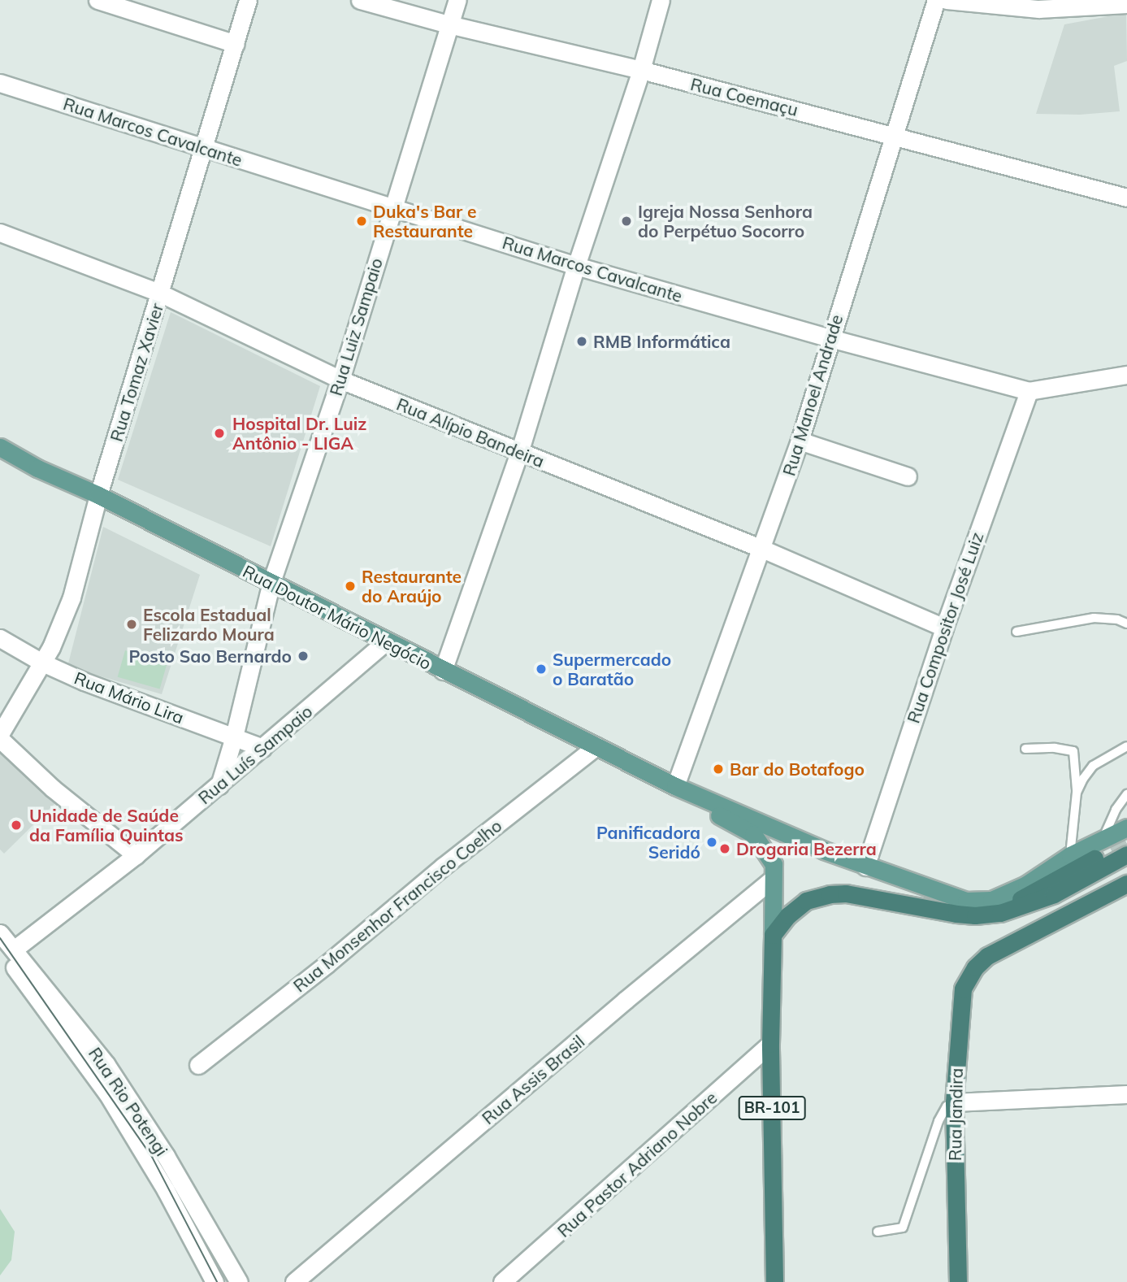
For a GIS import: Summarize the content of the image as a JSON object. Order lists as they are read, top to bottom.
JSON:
{
  "streets": {
    "highway": ["Rua Doutor Mário Negócio", "BR-101", "Rua Jandira"],
    "street": [
      "Rua Coemaçu",
      "Rua Marcos Cavalcante",
      "Rua Luiz Sampaio",
      "Rua Tomaz Xavier",
      "Rua Manoel Andrade",
      "Rua Alípio Bandeira",
      "Rua Compositor José Luiz",
      "Rua Mário Lira",
      "Rua Luís Sampaio",
      "Rua Monsenhor Francisco Coelho",
      "Rua Assis Brasil",
      "Rua Rio Potengi",
      "Rua Pastor Adriano Nobre"
    ]
  },
  "crossings": [
    ["Rua Coemaçu", "Rua Luiz Sampaio"],
    ["Rua Coemaçu", "Rua Manoel Andrade"],
    ["Rua Marcos Cavalcante", "Rua Luiz Sampaio"],
    ["Rua Marcos Cavalcante", "Rua Tomaz Xavier"],
    ["Rua Marcos Cavalcante", "Rua Manoel Andrade"],
    ["Rua Marcos Cavalcante", "Rua Compositor José Luiz"],
    ["Rua Luiz Sampaio", "Rua Alípio Bandeira"],
    ["Rua Luiz Sampaio", "Rua Doutor Mário Negócio"],
    ["Rua Luiz Sampaio", "Rua Mário Lira"],
    ["Rua Luiz Sampaio", "Rua Luís Sampaio"],
    ["Rua Tomaz Xavier", "Rua Alípio Bandeira"],
    ["Rua Tomaz Xavier", "Rua Doutor Mário Negócio"],
    ["Rua Tomaz Xavier", "Rua Mário Lira"],
    ["Rua Manoel Andrade", "Rua Alípio Bandeira"],
    ["Rua Manoel Andrade", "Rua Doutor Mário Negócio"],
    ["Rua Alípio Bandeira", "Rua Compositor José Luiz"],
    ["Rua Doutor Mário Negócio", "Rua Compositor José Luiz"],
    ["Rua Doutor Mário Negócio", "Rua Luís Sampaio"],
    ["Rua Doutor Mário Negócio", "Rua Monsenhor Francisco Coelho"],
    ["Rua Doutor Mário Negócio", "Rua Assis Brasil"],
    ["Rua Doutor Mário Negócio", "BR-101"],
    ["Rua Mário Lira", "Rua Luís Sampaio"],
    ["Rua Luís Sampaio", "Rua Rio Potengi"],
    ["BR-101", "Rua Pastor Adriano Nobre"]
  ],
  "places": [
    "Duka's Bar e Restaurante",
    "Igreja Nossa Senhora do Perpétuo Socorro",
    "RMB Informática",
    "Hospital Dr. Luiz Antônio - LIGA",
    "Restaurante do Araújo",
    "Escola Estadual Felizardo Moura",
    "Posto Sao Bernardo",
    "Supermercado o Baratão",
    "Bar do Botafogo",
    "Unidade de Saúde da Família Quintas",
    "Panificadora Seridó",
    "Drogaria Bezerra"
  ]
}
